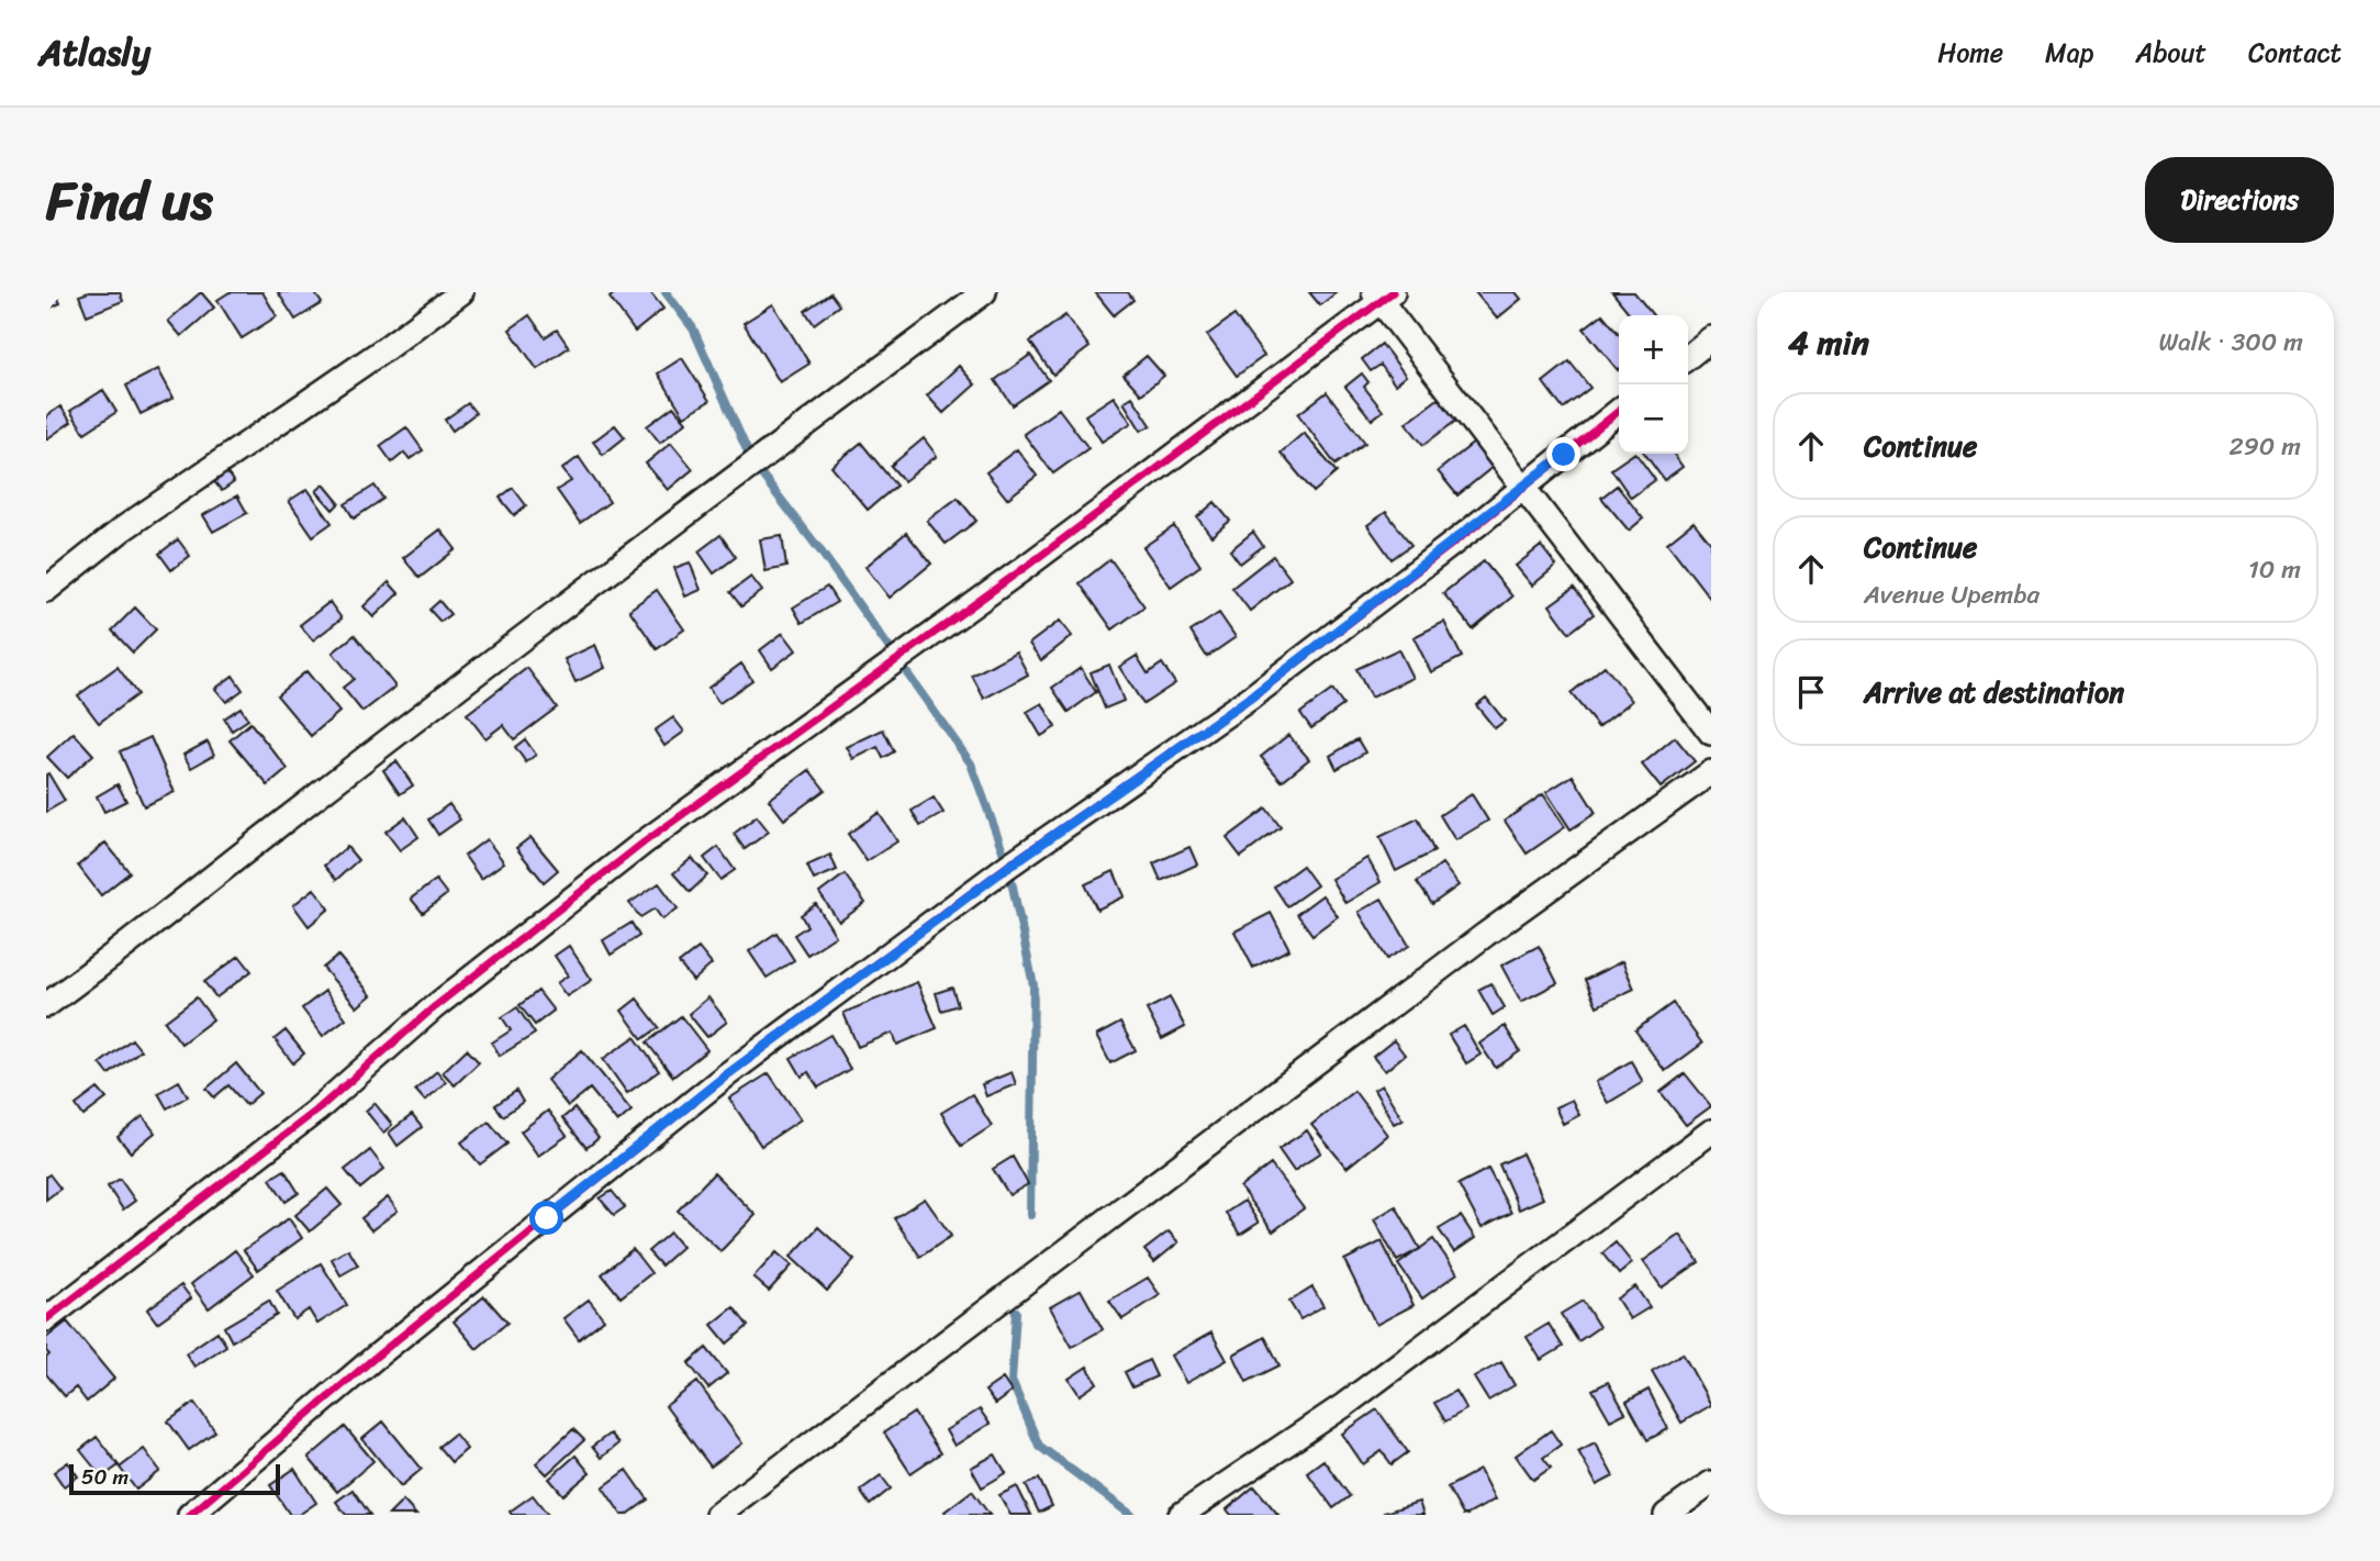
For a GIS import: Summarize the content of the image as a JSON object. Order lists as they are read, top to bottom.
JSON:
{
  "scale_bar": "50 m",
  "page": {
    "header": "Atlasly",
    "nav": [
      "Home",
      "Map",
      "About",
      "Contact"
    ],
    "title": "Find us",
    "buttons": "Directions",
    "heading": ["4 min", "Walk · 300 m"],
    "map_buttons": ["+", "−"],
    "list": [
      ["Continue", "290 m"],
      ["Continue", "Avenue Upemba", "10 m"],
      "Arrive at destination"
    ],
    "scale": "50 m"
  }
}
